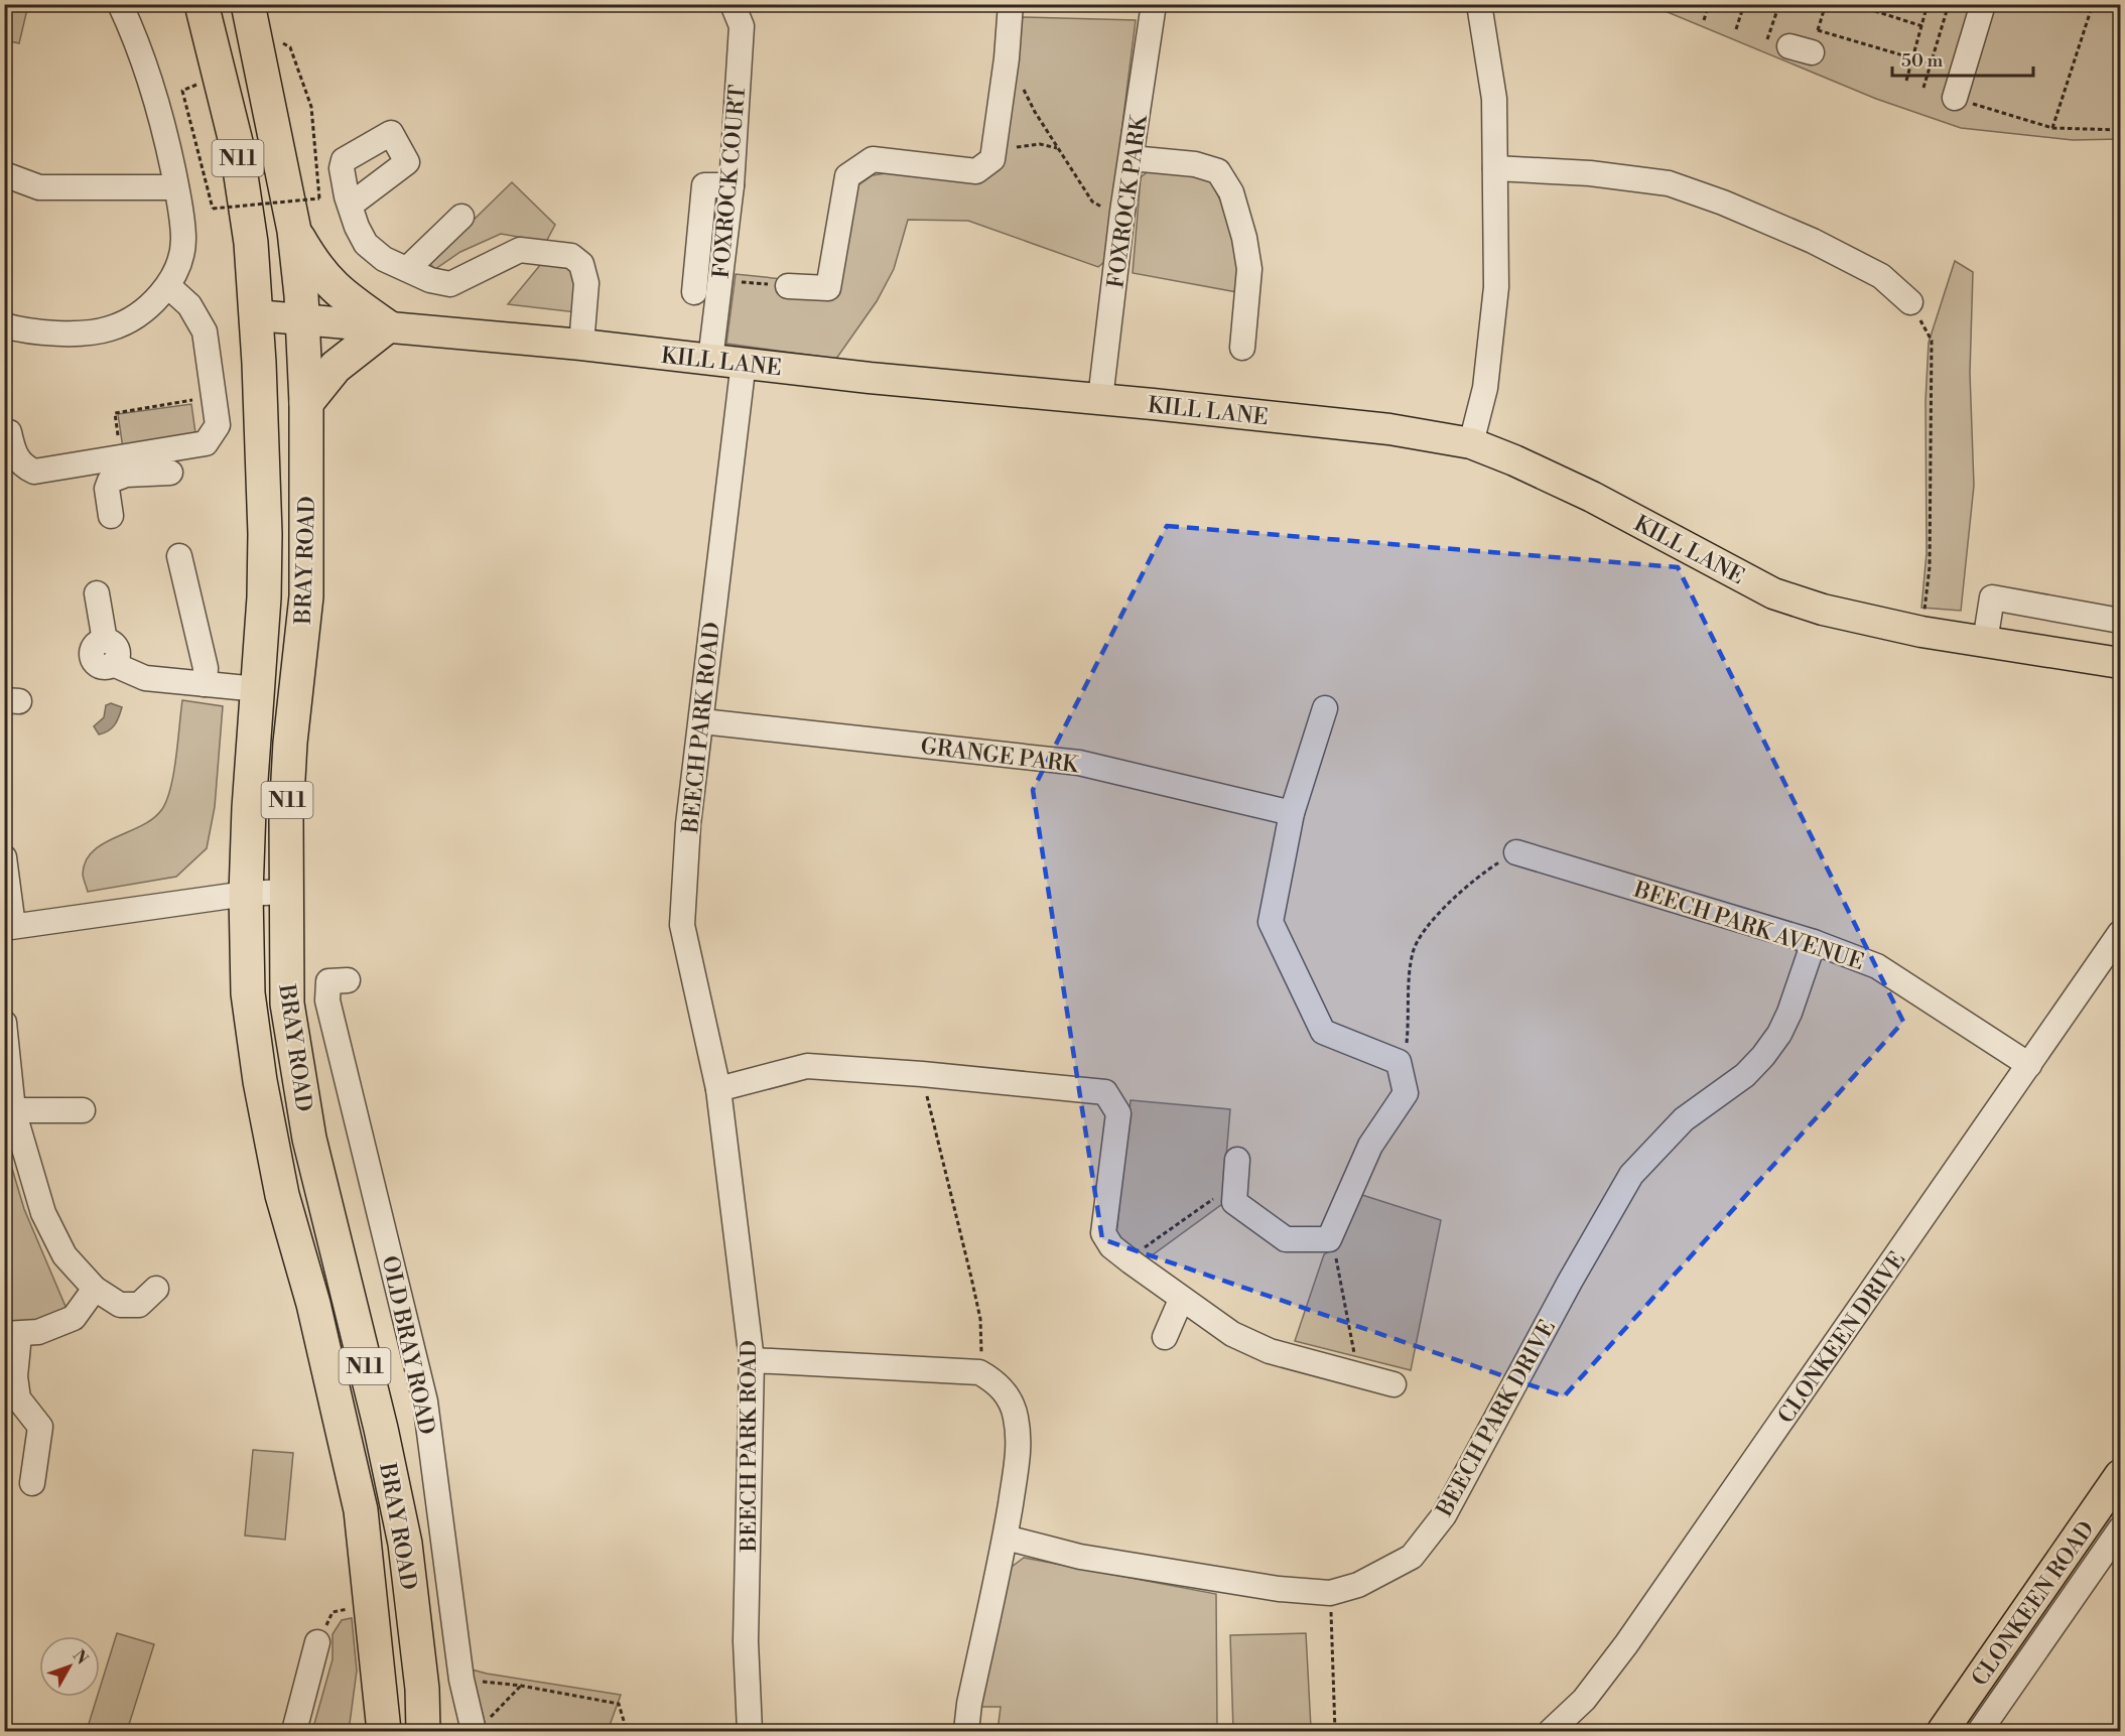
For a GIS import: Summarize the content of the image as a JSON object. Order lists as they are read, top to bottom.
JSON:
{
  "streets": {
    "highway": ["N11", "BRAY ROAD"],
    "main road": ["KILL LANE", "CLONKEEN ROAD"],
    "street": [
      "FOXROCK COURT",
      "FOXROCK PARK",
      "BEECH PARK ROAD",
      "GRANGE PARK",
      "BEECH PARK AVENUE",
      "CLONKEEN DRIVE",
      "OLD BRAY ROAD",
      "BEECH PARK DRIVE"
    ]
  },
  "crossings": [
    ["N11", "KILL LANE"],
    ["N11", "BRAY ROAD"],
    ["FOXROCK COURT", "KILL LANE"],
    ["FOXROCK PARK", "KILL LANE"],
    ["KILL LANE", "BRAY ROAD"],
    ["KILL LANE", "BEECH PARK ROAD"],
    ["BEECH PARK ROAD", "GRANGE PARK"],
    ["BEECH PARK AVENUE", "CLONKEEN DRIVE"],
    ["BEECH PARK AVENUE", "BEECH PARK DRIVE"]
  ],
  "scale_bar": "50 m",
  "north": "top right"
}
